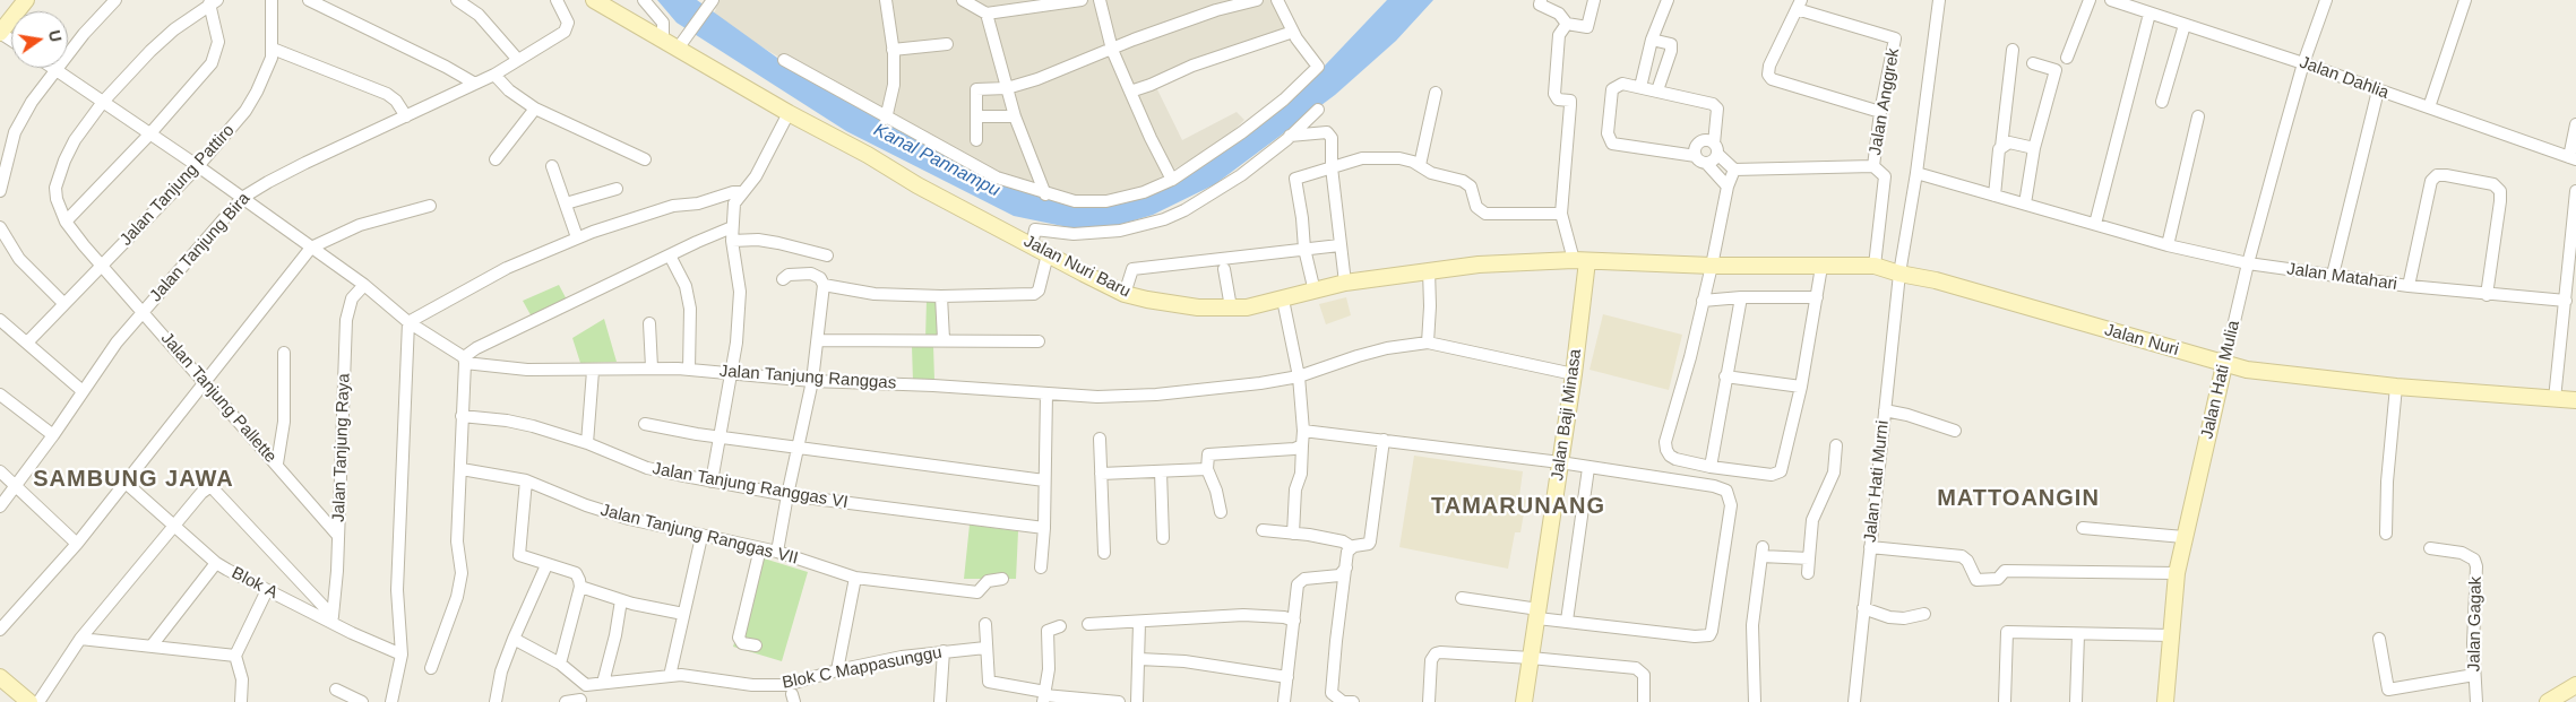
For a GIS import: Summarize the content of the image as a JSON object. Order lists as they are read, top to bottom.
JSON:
{
  "streets": {
    "street": [
      "Jalan Dahlia",
      "Jalan Anggrek",
      "Jalan Tanjung Pattiro",
      "Jalan Tanjung Bira",
      "Jalan Nuri Baru",
      "Jalan Matahari",
      "Jalan Nuri",
      "Jalan Tanjung Ranggas",
      "Jalan Hati Mulia",
      "Jalan Tanjung Pallette",
      "Jalan Baji Minasa",
      "Jalan Tanjung Raya",
      "Jalan Hati Murni",
      "Jalan Tanjung Ranggas VI",
      "Jalan Tanjung Ranggas VII",
      "Blok A",
      "Jalan Gagak",
      "Blok C Mappasunggu"
    ]
  },
  "crossings": [
    ["Jalan Dahlia", "Jalan Hati Mulia"],
    ["Jalan Tanjung Pattiro", "Jalan Tanjung Pallette"],
    ["Jalan Tanjung Bira", "Jalan Tanjung Pallette"],
    ["Jalan Nuri Baru", "Jalan Nuri"],
    ["Jalan Nuri Baru", "Jalan Baji Minasa"],
    ["Jalan Matahari", "Jalan Hati Mulia"],
    ["Jalan Matahari", "Jalan Hati Murni"],
    ["Jalan Nuri", "Jalan Hati Mulia"],
    ["Jalan Nuri", "Jalan Hati Murni"],
    ["Jalan Tanjung Ranggas", "Jalan Baji Minasa"],
    ["Jalan Tanjung Pallette", "Jalan Tanjung Raya"],
    ["Jalan Tanjung Raya", "Blok A"]
  ],
  "districts": ["SAMBUNG JAWA", "MATTOANGIN", "TAMARUNANG"],
  "water": ["Kanal Pannampu"],
  "north": "right"
}
